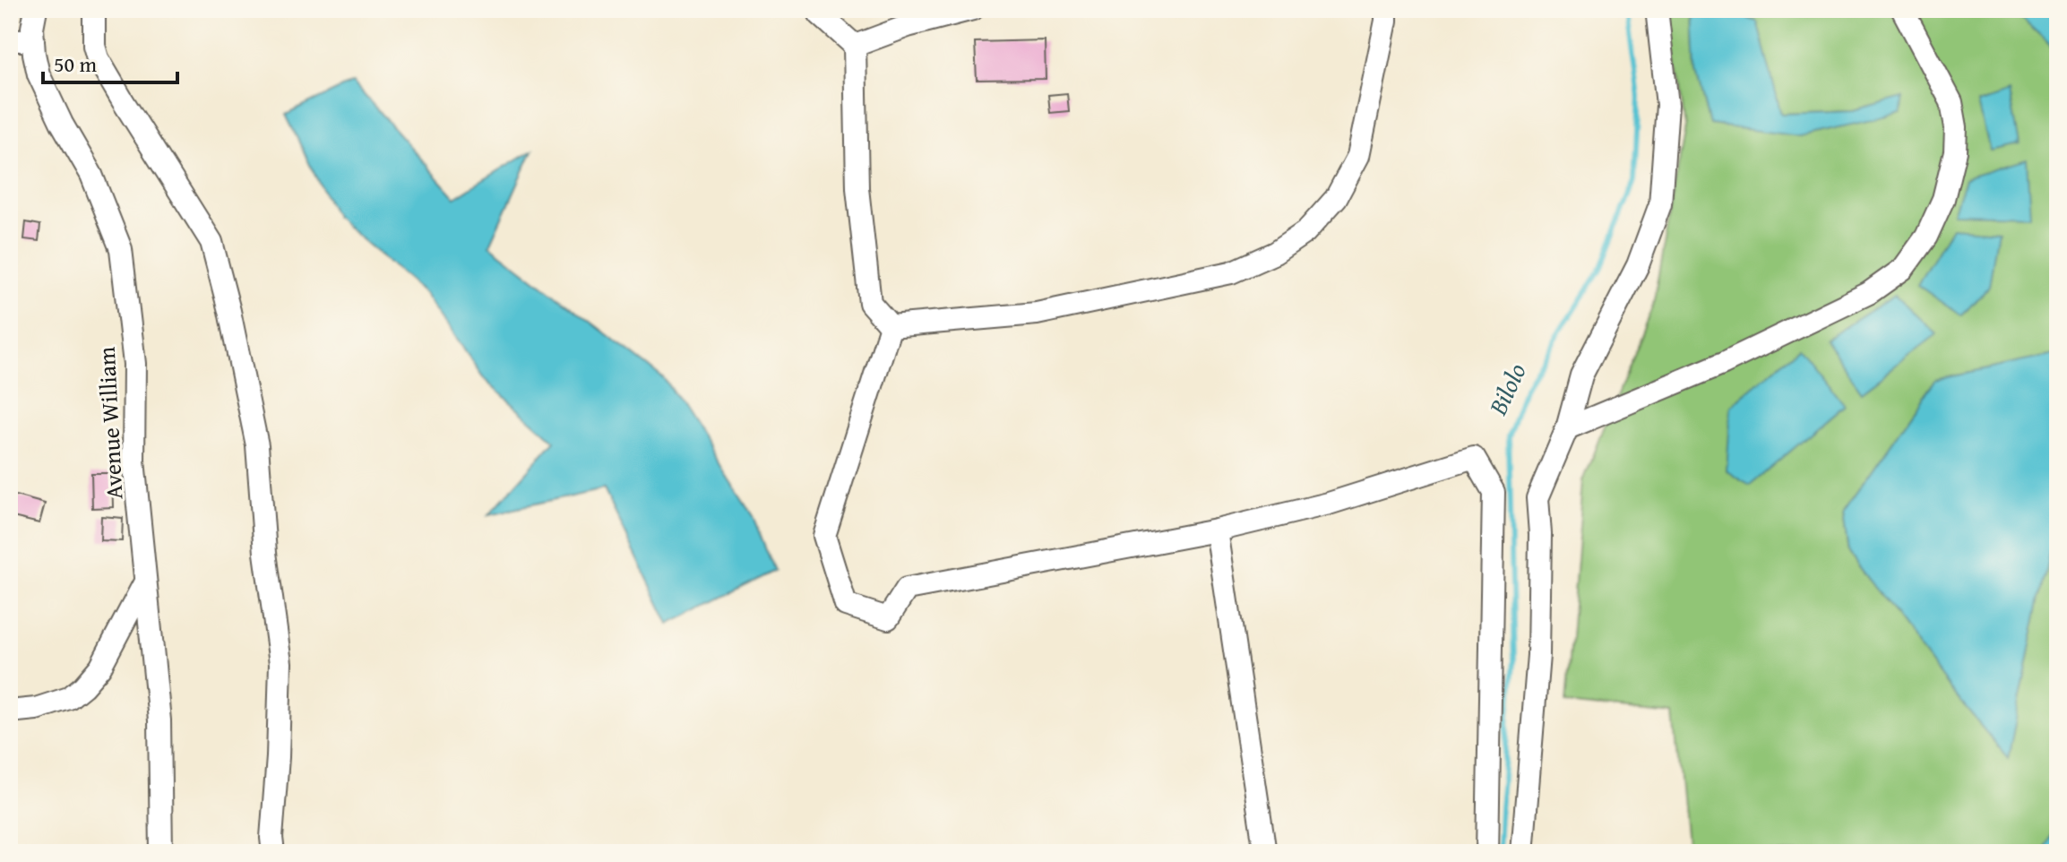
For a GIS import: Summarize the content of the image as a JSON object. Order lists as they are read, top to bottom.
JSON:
{
  "streets": {
    "street": ["Avenue William"]
  },
  "water": ["Bilolo"],
  "scale_bar": "50 m"
}
